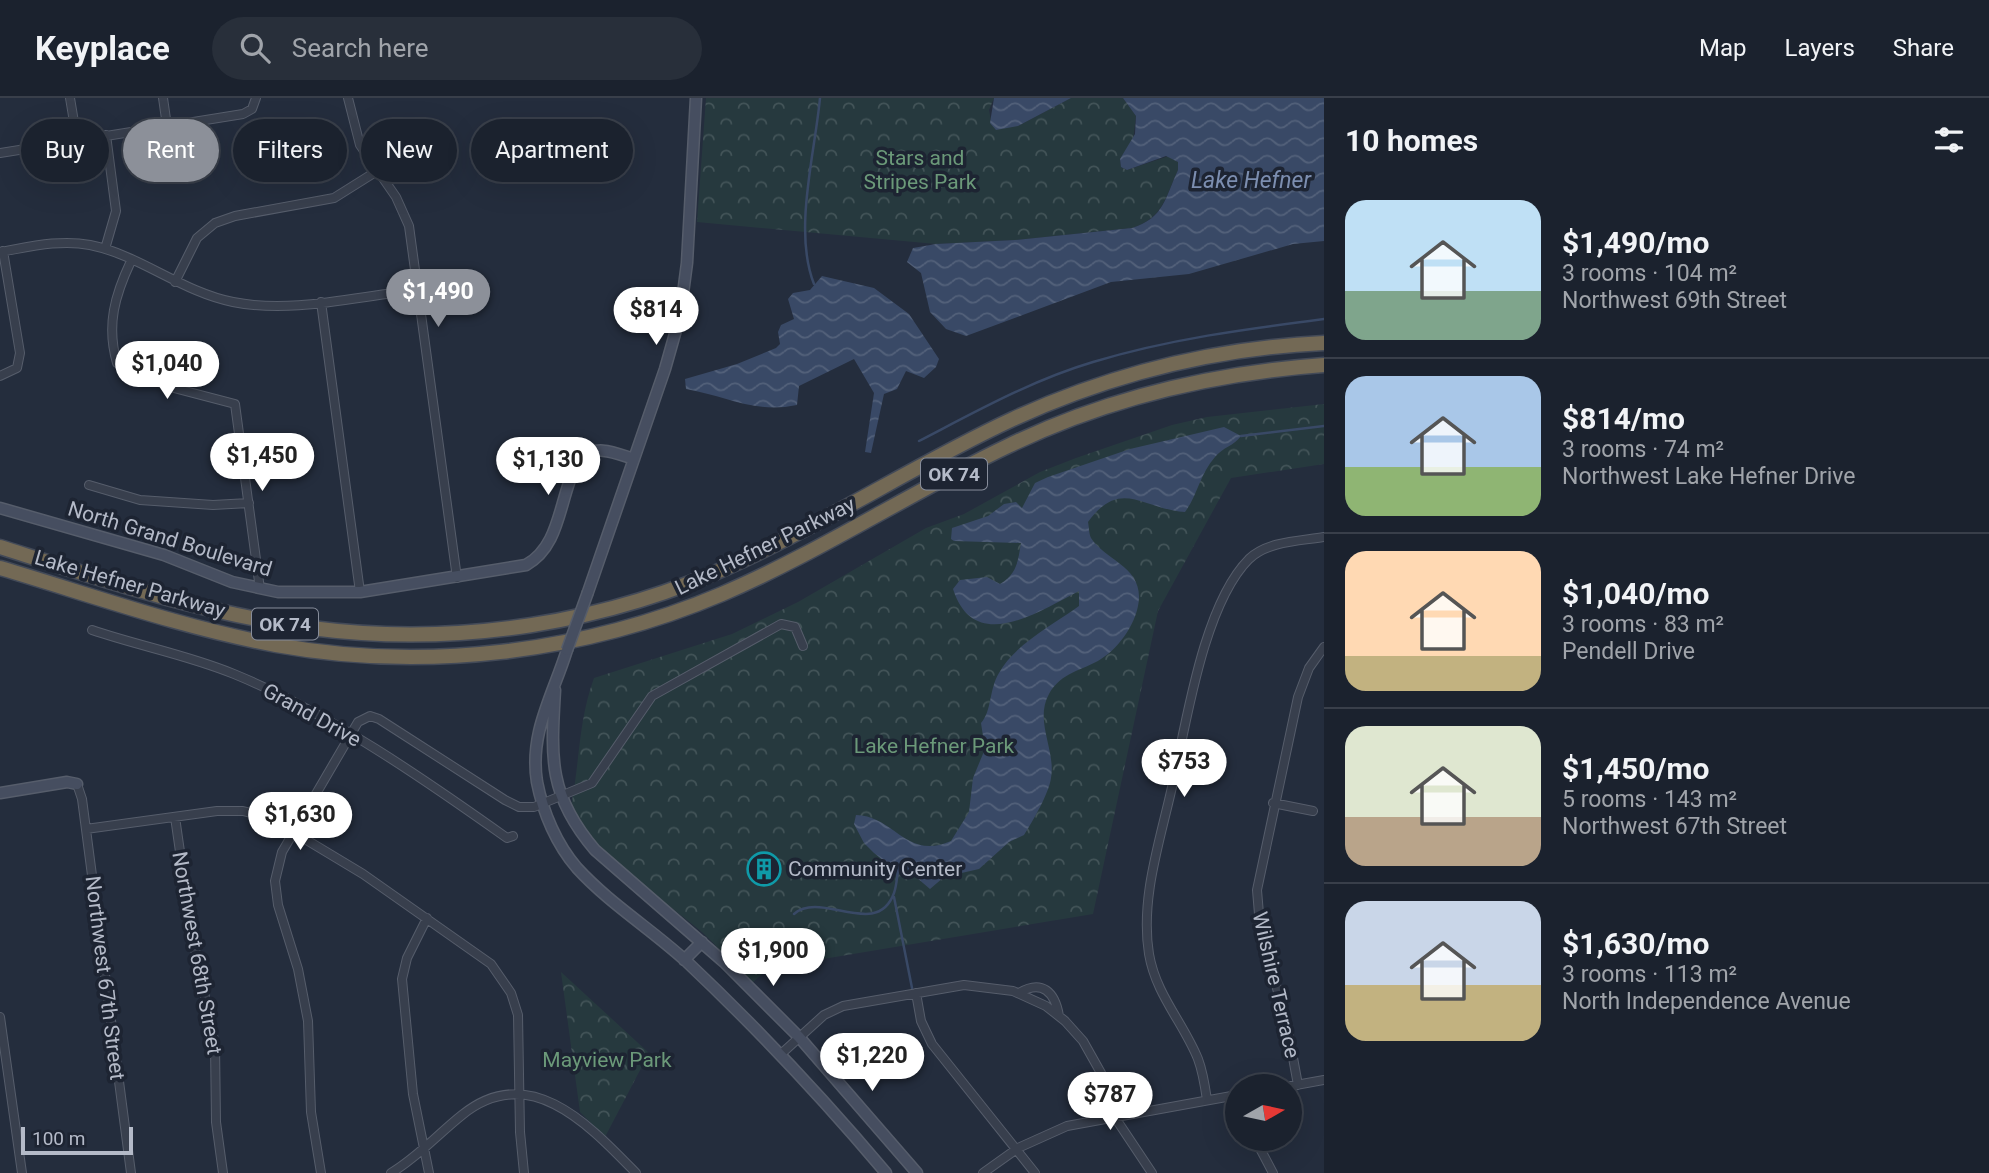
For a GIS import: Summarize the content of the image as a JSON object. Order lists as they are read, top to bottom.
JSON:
{
  "streets": {
    "highway": ["OK 74", "Lake Hefner Parkway"],
    "street": [
      "North Grand Boulevard",
      "Grand Drive",
      "Northwest 68th Street",
      "Northwest 67th Street",
      "Wilshire Terrace"
    ]
  },
  "water": ["Lake Hefner"],
  "parks": ["Stars and Stripes Park", "Lake Hefner Park", "Mayview Park"],
  "places": {
    "building": ["Community Center"]
  },
  "scale_bar": "100 m",
  "north": "right",
  "page": {
    "header": "Keyplace",
    "search": "Search here",
    "nav": ["Map", "Layers", "Share"],
    "heading": "10 homes",
    "chip": [
      "Buy",
      "Rent",
      "Filters",
      "New",
      "Apartment"
    ],
    "list": [
      {
        "name": "$1,490/mo",
        "note": "3 rooms · 104 m² · Northwest 69th Street"
      },
      {
        "name": "$814/mo",
        "note": "3 rooms · 74 m² · Northwest Lake Hefner Drive"
      },
      {
        "name": "$1,040/mo",
        "note": "3 rooms · 83 m² · Pendell Drive"
      },
      {
        "name": "$1,450/mo",
        "note": "5 rooms · 143 m² · Northwest 67th Street"
      },
      {
        "name": "$1,630/mo",
        "note": "3 rooms · 113 m² · North Independence Avenue"
      }
    ],
    "price": [
      "$1,490",
      "$814",
      "$1,040",
      "$1,450",
      "$1,130",
      "$753",
      "$1,630",
      "$1,900",
      "$1,220",
      "$787"
    ],
    "scale": "100 m"
  }
}
